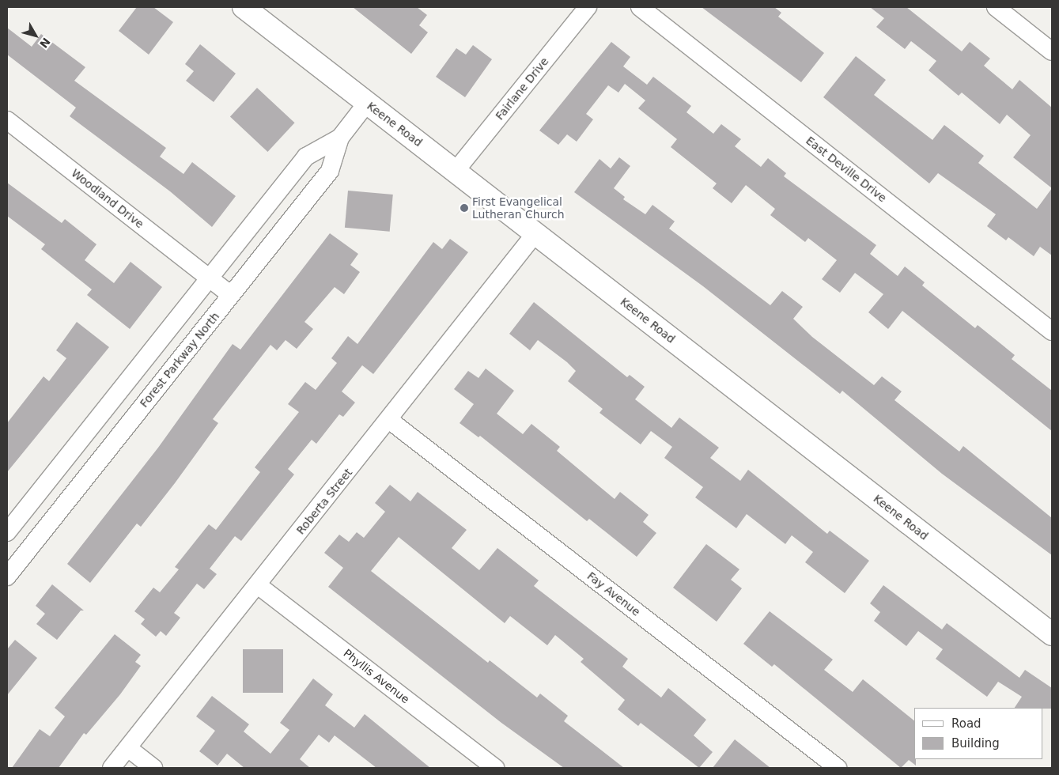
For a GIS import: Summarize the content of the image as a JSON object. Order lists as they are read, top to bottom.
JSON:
{
  "streets": {
    "main road": ["Keene Road"],
    "street": [
      "Fairlane Drive",
      "East Deville Drive",
      "Woodland Drive",
      "Forest Parkway North",
      "Roberta Street",
      "Fay Avenue",
      "Phyllis Avenue"
    ]
  },
  "crossings": [
    ["Fairlane Drive", "Keene Road"],
    ["Keene Road", "Forest Parkway North"],
    ["Keene Road", "Roberta Street"],
    ["Woodland Drive", "Forest Parkway North"],
    ["Roberta Street", "Fay Avenue"],
    ["Roberta Street", "Phyllis Avenue"]
  ],
  "places": ["First Evangelical Lutheran Church"],
  "legend": ["Road", "Building"],
  "north": "bottom right"
}
